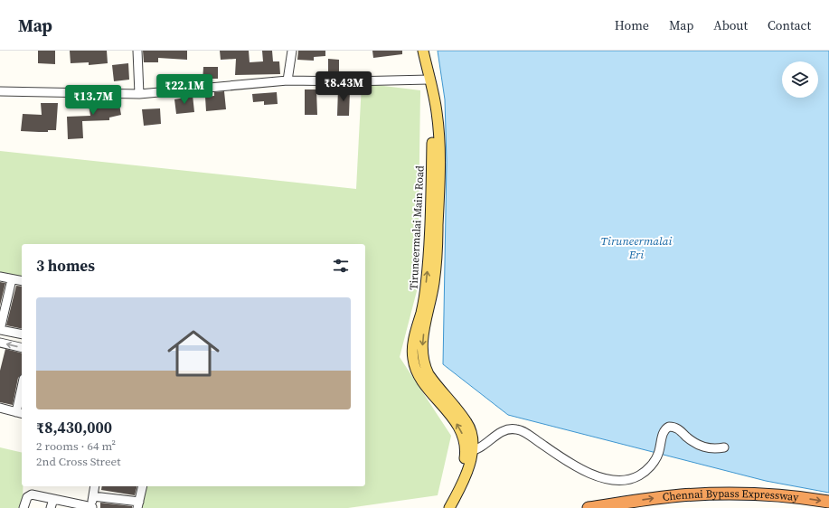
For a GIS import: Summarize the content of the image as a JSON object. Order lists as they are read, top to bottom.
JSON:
{
  "streets": {
    "highway": ["Chennai Bypass Expressway"],
    "main road": ["Tiruneermalai Main Road"]
  },
  "one_way": ["Chennai Bypass Expressway"],
  "water": ["Tiruneermalai Eri"],
  "page": {
    "header": "Map",
    "nav": [
      "Home",
      "Map",
      "About",
      "Contact"
    ],
    "price": ["₹8.43M", "₹22.1M", "₹13.7M"],
    "heading": "3 homes",
    "list": [
      {
        "name": "₹8,430,000",
        "note": "2 rooms · 64 m² · 2nd Cross Street"
      }
    ]
  }
}
